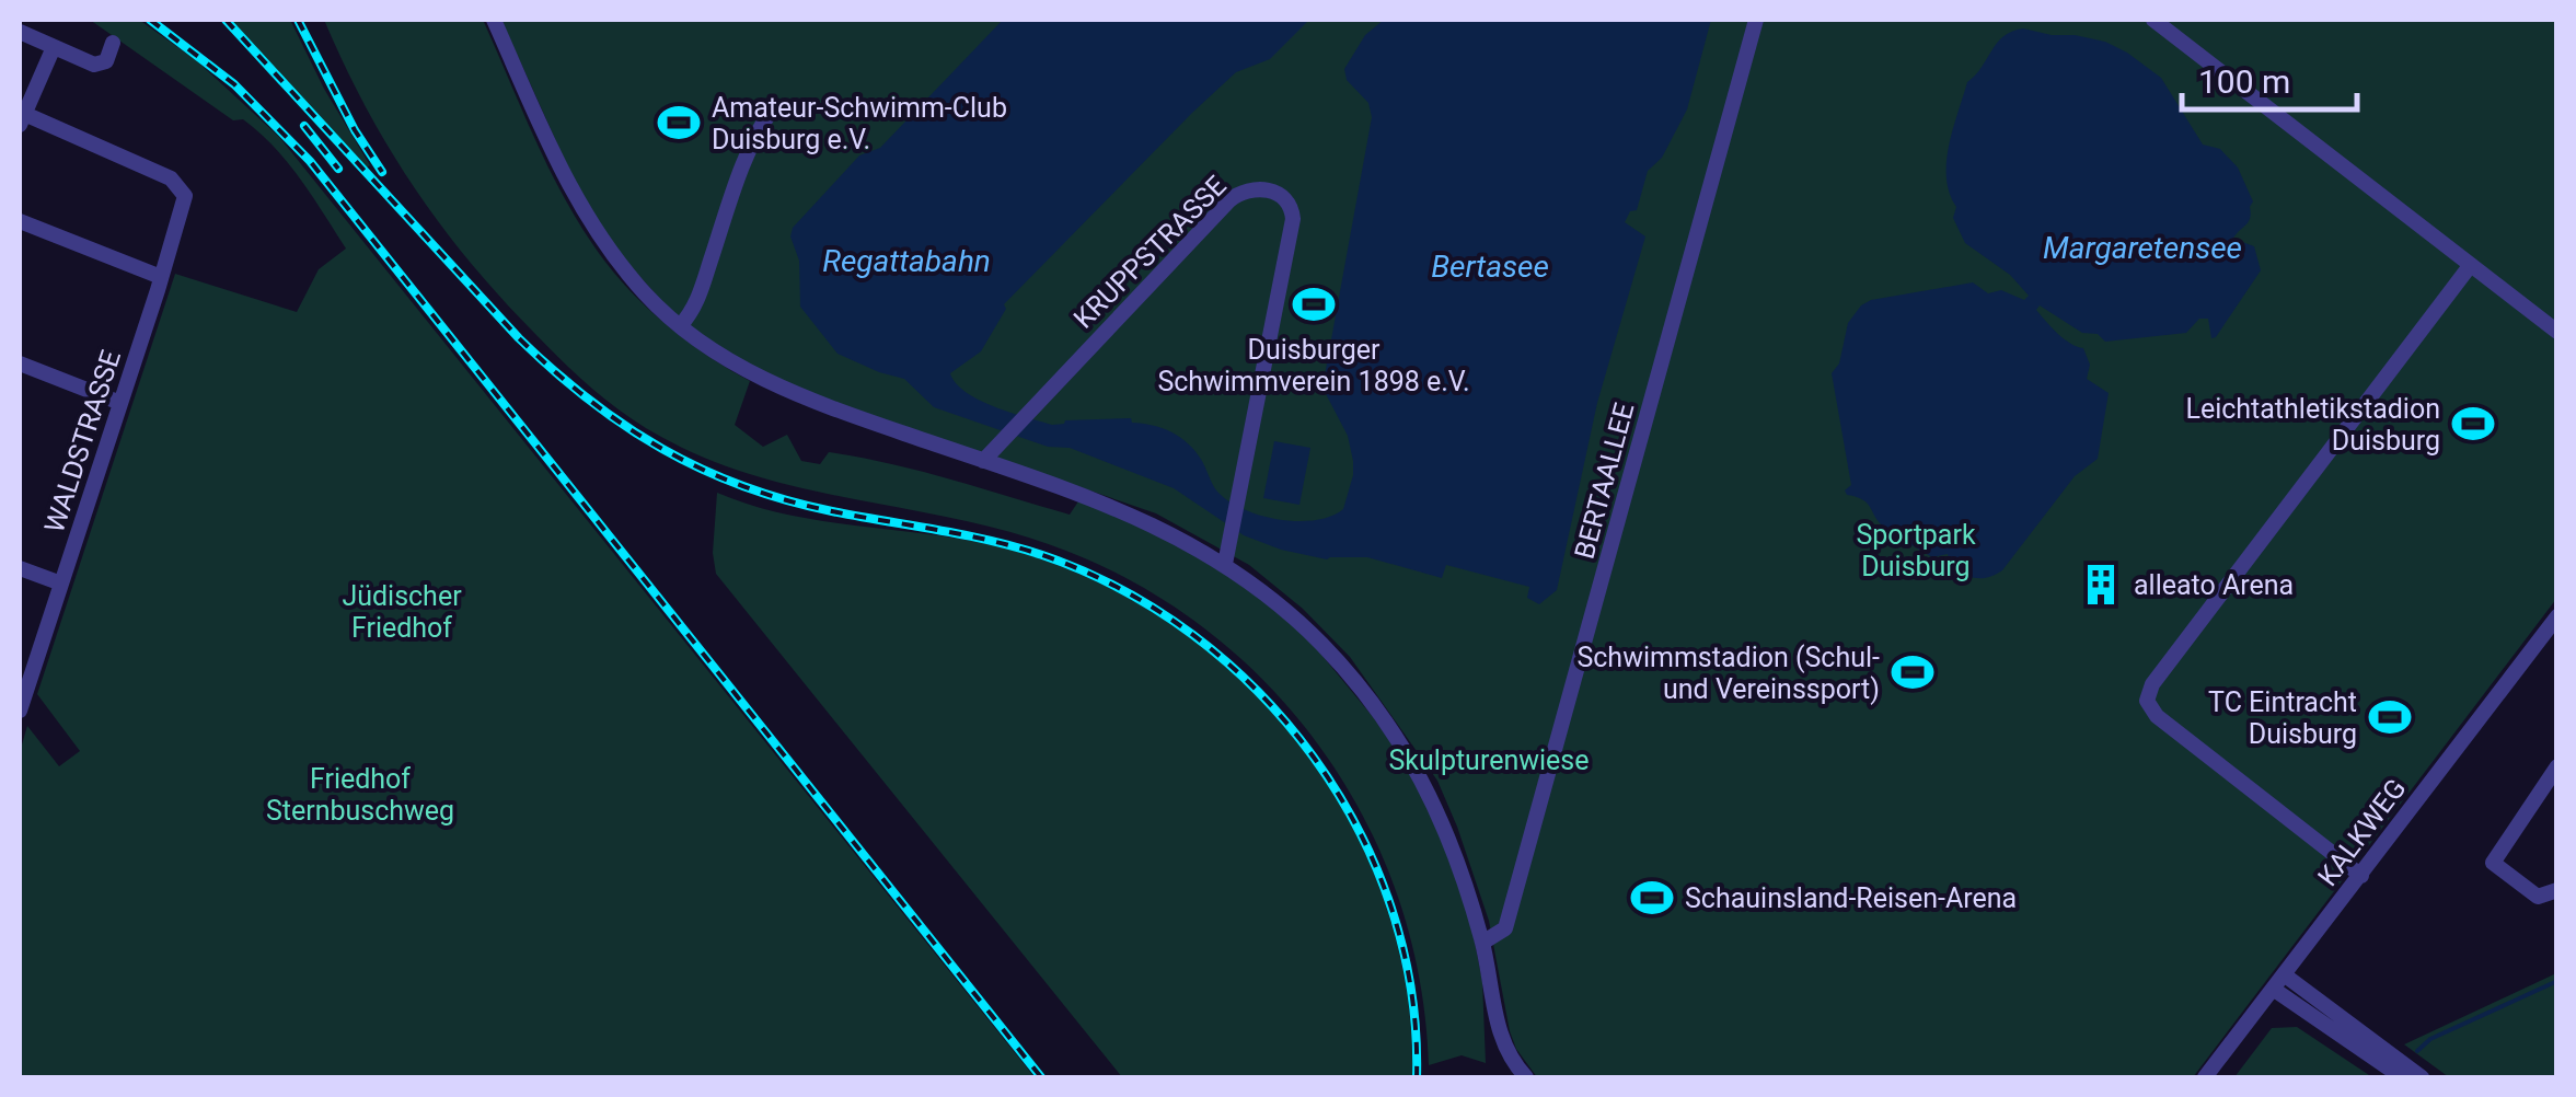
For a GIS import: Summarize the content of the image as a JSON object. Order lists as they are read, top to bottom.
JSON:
{
  "streets": {
    "street": [
      "KRUPPSTRASSE",
      "WALDSTRASSE",
      "BERTAALLEE",
      "KALKWEG"
    ]
  },
  "water": ["Margaretensee", "Regattabahn", "Bertasee"],
  "parks": [
    "Sportpark Duisburg",
    "Jüdischer Friedhof",
    "Skulpturenwiese",
    "Friedhof Sternbuschweg"
  ],
  "places": {
    "sports": [
      "Amateur-Schwimm-Club Duisburg e.V.",
      "Duisburger Schwimmverein 1898 e.V.",
      "Leichtathletikstadion Duisburg",
      "Schwimmstadion (Schul- und Vereinssport)",
      "TC Eintracht Duisburg",
      "Schauinsland-Reisen-Arena"
    ],
    "building": ["alleato Arena"]
  },
  "scale_bar": "100 m"
}
